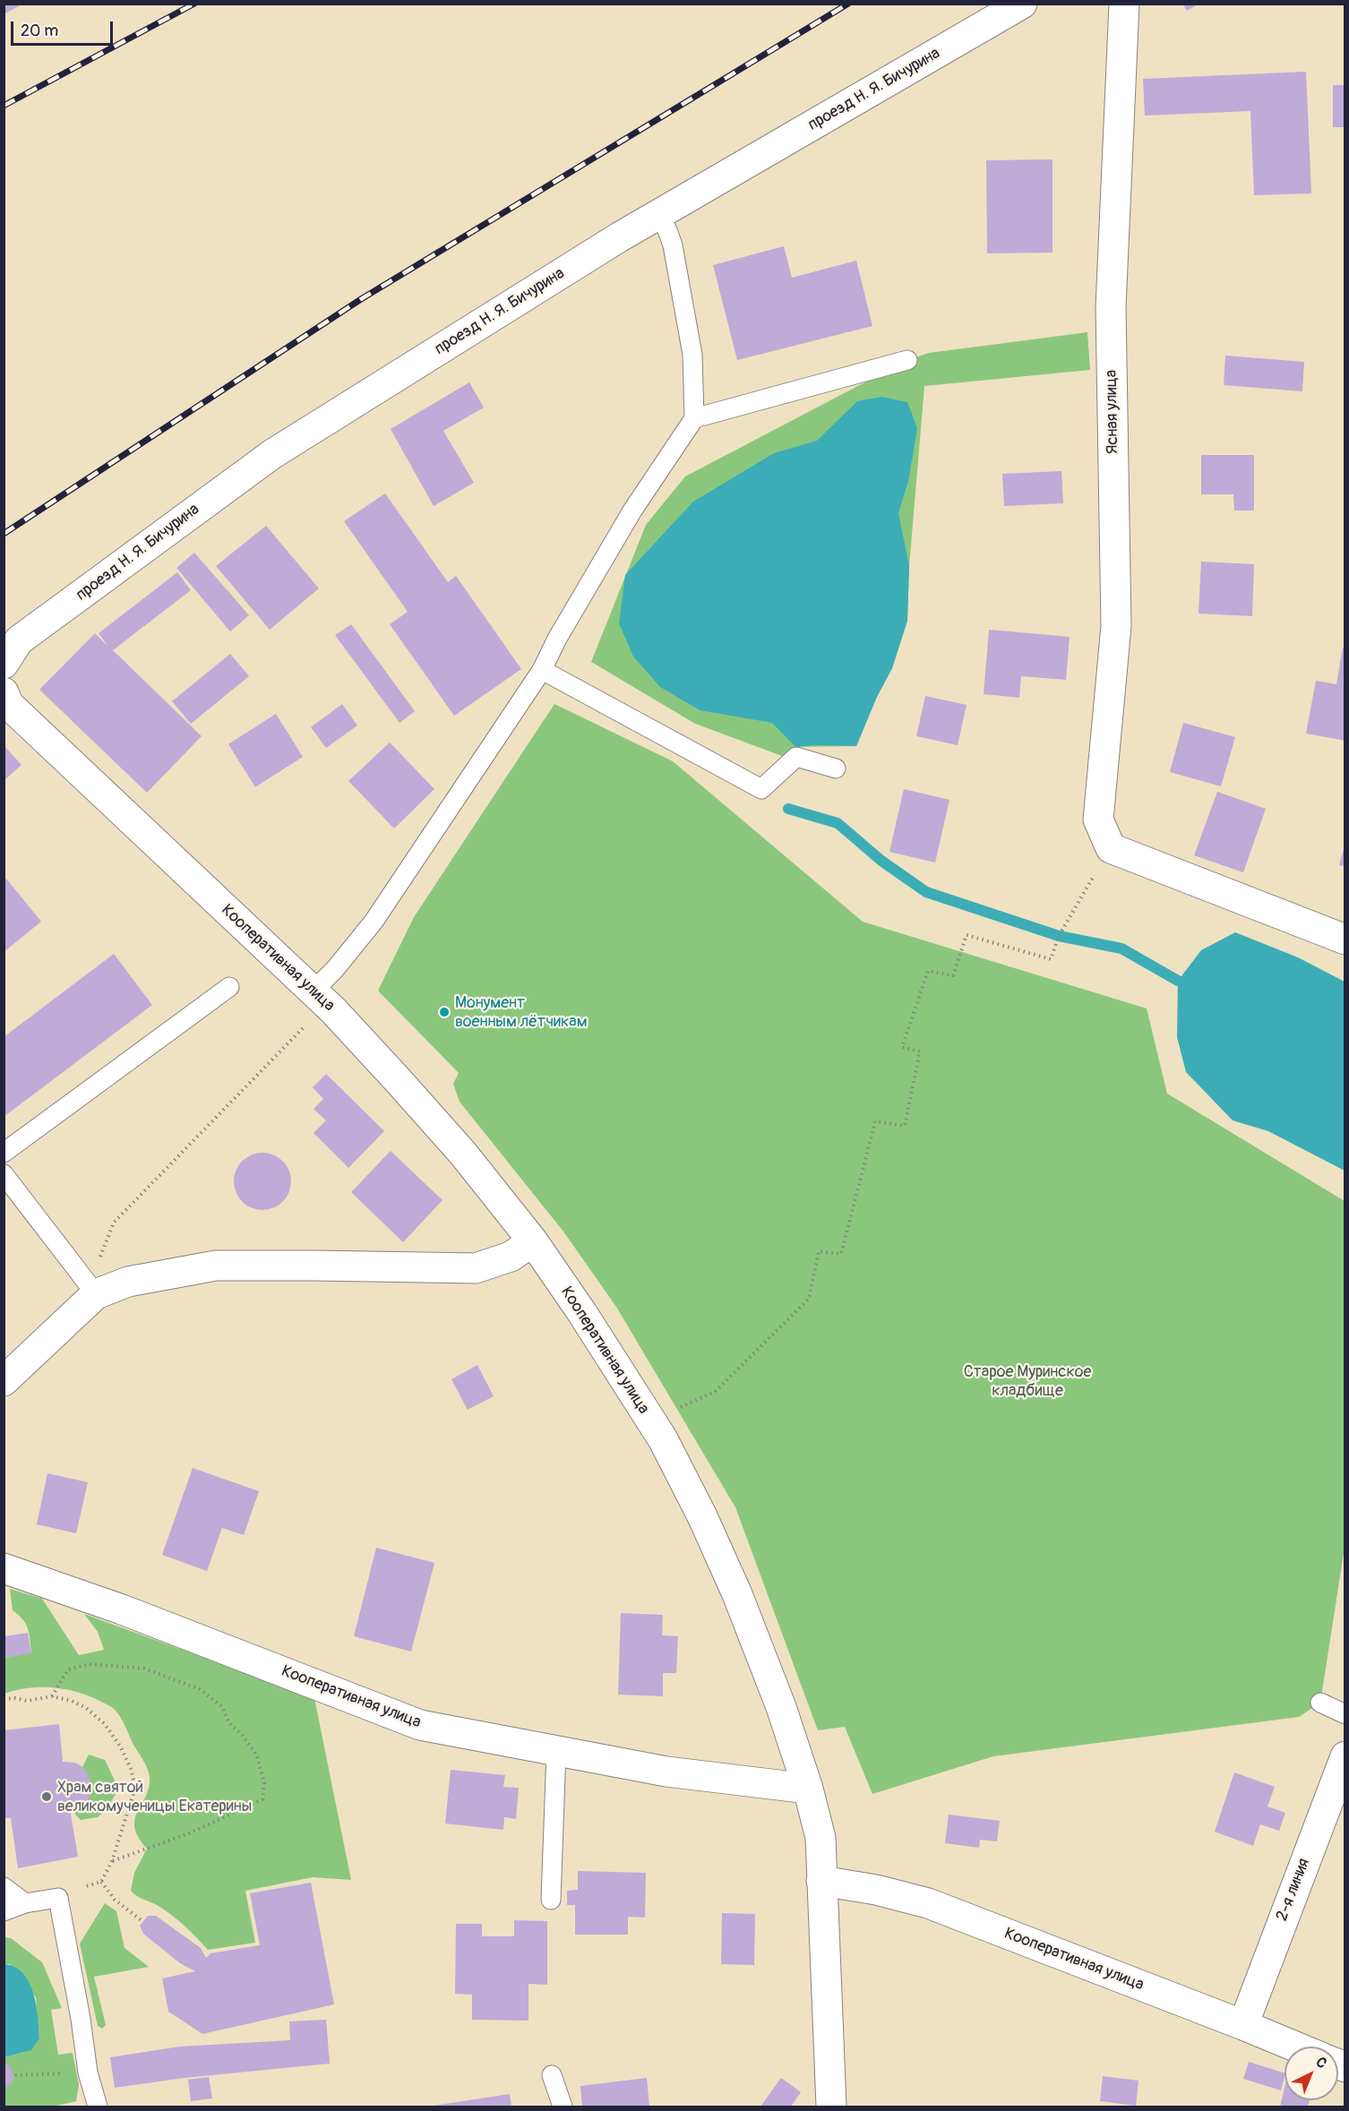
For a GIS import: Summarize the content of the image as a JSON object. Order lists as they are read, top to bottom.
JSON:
{
  "streets": {
    "street": [
      "проезд Н. Я. Бичурина",
      "Ясная улица",
      "Кооперативная улица",
      "2-я линия"
    ]
  },
  "crossings": [
    ["Кооперативная улица", "2-я линия"]
  ],
  "parks": ["Старое Муринское кладбище"],
  "places": ["Монумент военным лётчикам", "Храм святой великомученицы Екатерины"],
  "scale_bar": "20 m",
  "north": "top right"
}
